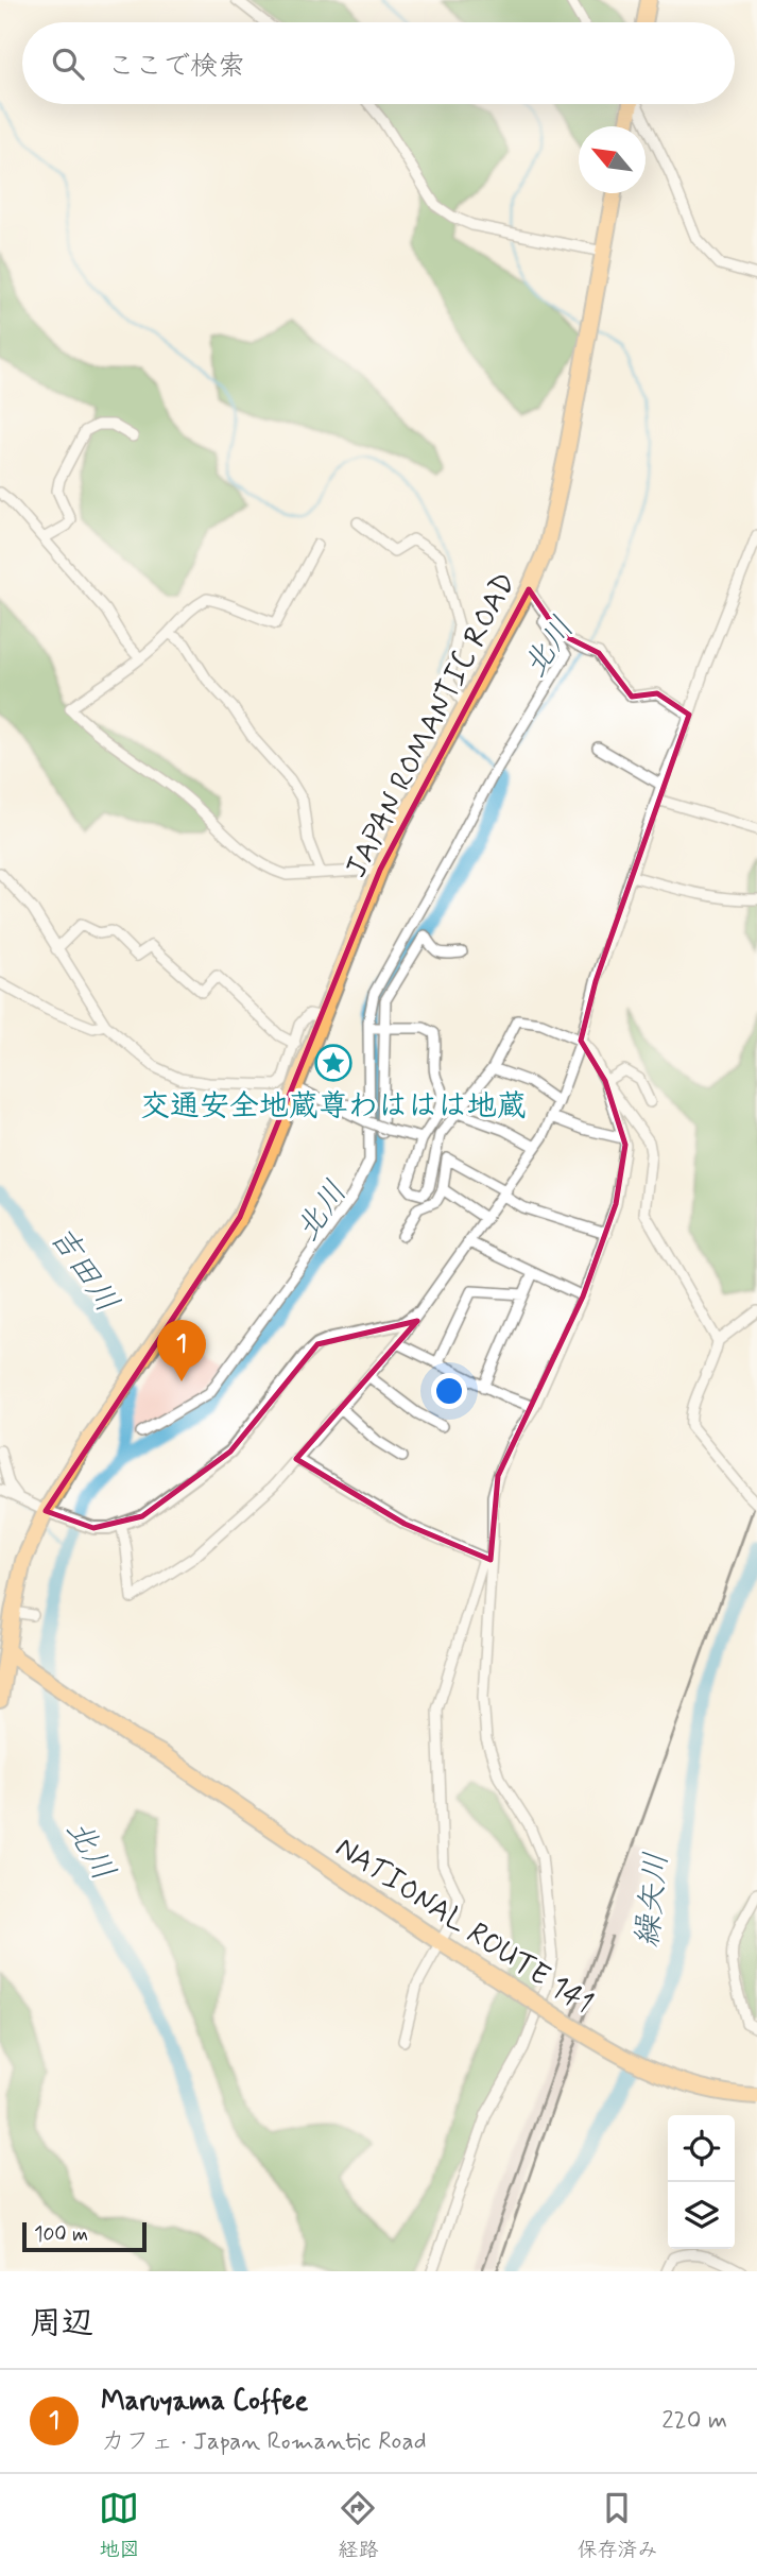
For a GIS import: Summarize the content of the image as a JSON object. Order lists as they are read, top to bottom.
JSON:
{
  "streets": {
    "highway": ["JAPAN ROMANTIC ROAD", "NATIONAL ROUTE 141"]
  },
  "crossings": [
    ["JAPAN ROMANTIC ROAD", "NATIONAL ROUTE 141"]
  ],
  "water": ["北川", "吉田川", "繰矢川"],
  "places": {
    "place": ["交通安全地蔵尊わははは地蔵"]
  },
  "scale_bar": "100 m",
  "north": "top left",
  "page": {
    "search": "ここで検索",
    "pins": "1",
    "scale": "100 m",
    "heading": "周辺",
    "list": [
      {
        "mark": "1",
        "name": "Maruyama Coffee",
        "note": "カフェ · Japan Romantic Road",
        "value": "220 m"
      }
    ],
    "nav": ["地図", "経路", "保存済み"]
  }
}
